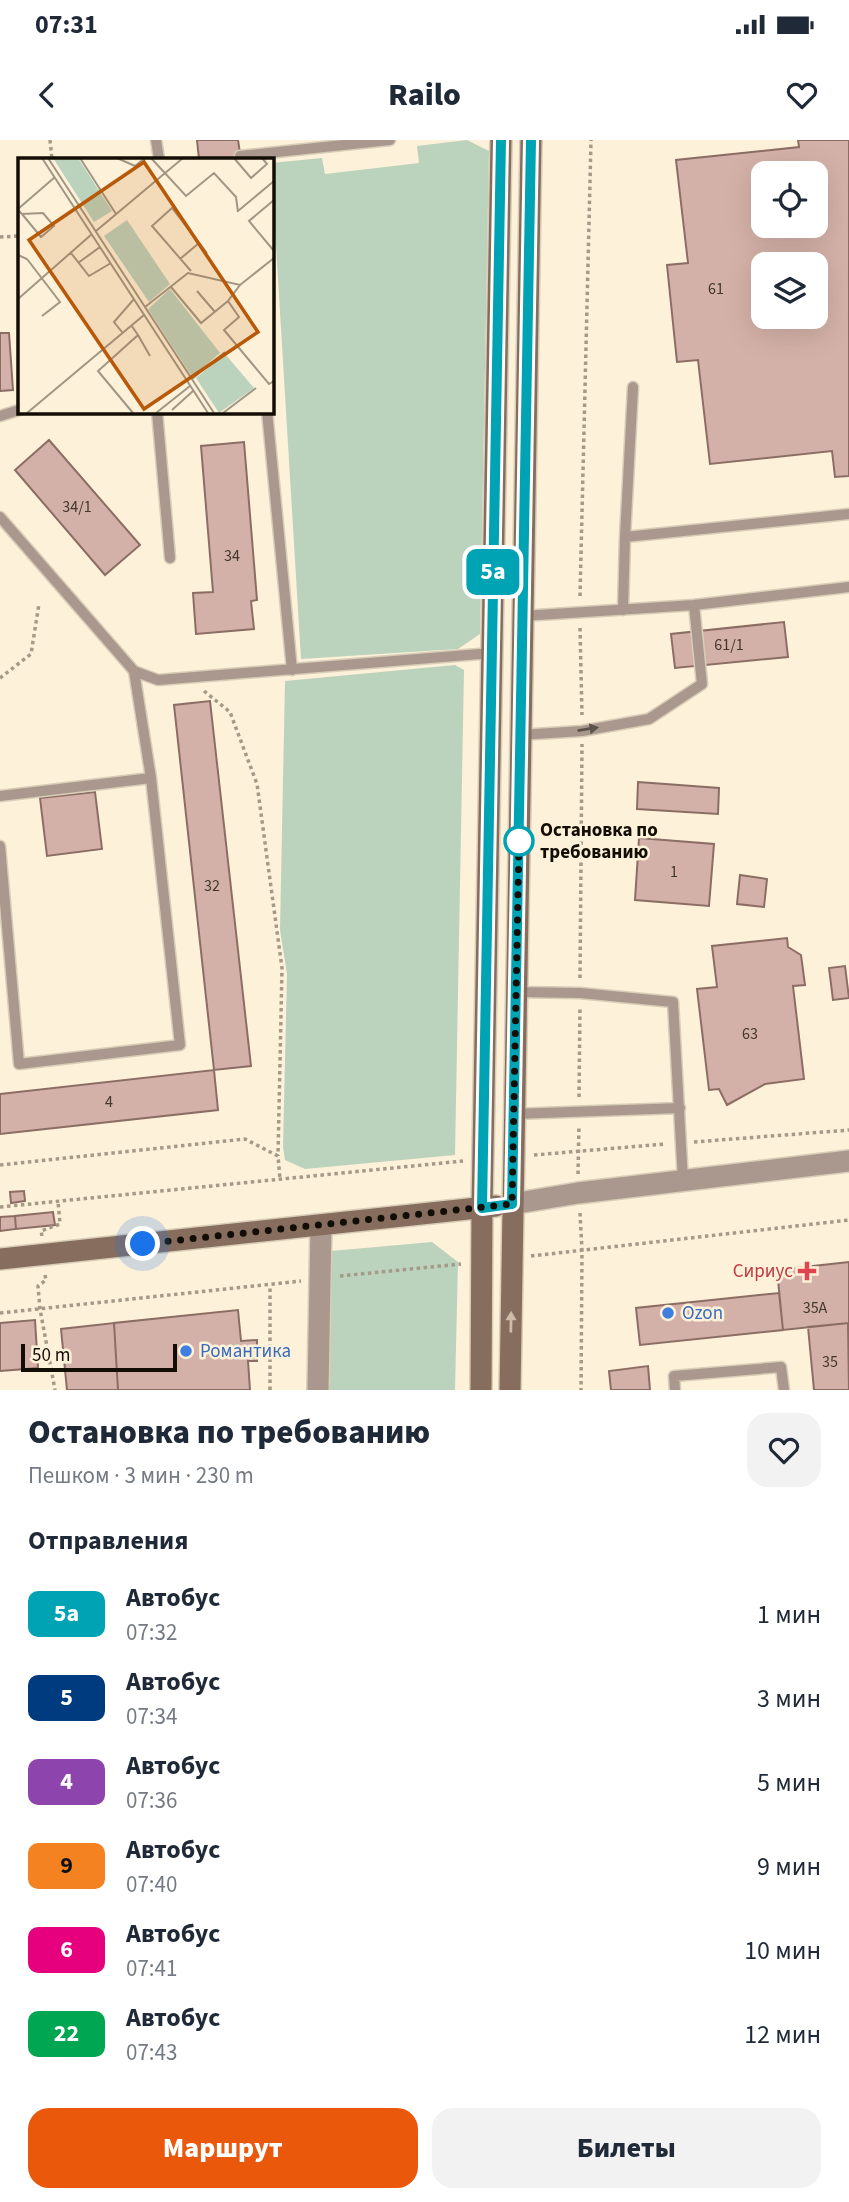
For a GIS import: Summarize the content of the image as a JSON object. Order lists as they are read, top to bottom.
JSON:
{
  "places": {
    "other": ["Остановка по требованию", "Ozon", "Романтика"],
    "health": ["Сириус"]
  },
  "lines": ["bus line 5а"],
  "house_numbers": [
    "61",
    "34/1",
    "34",
    "61/1",
    "1",
    "32",
    "63",
    "4",
    "35А",
    "35"
  ],
  "scale_bar": "50 m",
  "page": {
    "status": "07:31",
    "header": "Railo",
    "on_map": "5а",
    "scale": "50 m",
    "heading": [
      ["Остановка по требованию", "Пешком · 3 мин · 230 m"],
      "Отправления"
    ],
    "list": [
      {
        "mark": "5а",
        "name": "Автобус",
        "note": "07:32",
        "value": "1 мин"
      },
      {
        "mark": "5",
        "name": "Автобус",
        "note": "07:34",
        "value": "3 мин"
      },
      {
        "mark": "4",
        "name": "Автобус",
        "note": "07:36",
        "value": "5 мин"
      },
      {
        "mark": "9",
        "name": "Автобус",
        "note": "07:40",
        "value": "9 мин"
      },
      {
        "mark": "6",
        "name": "Автобус",
        "note": "07:41",
        "value": "10 мин"
      },
      {
        "mark": "22",
        "name": "Автобус",
        "note": "07:43",
        "value": "12 мин"
      }
    ],
    "buttons": ["Маршрут", "Билеты"]
  }
}
